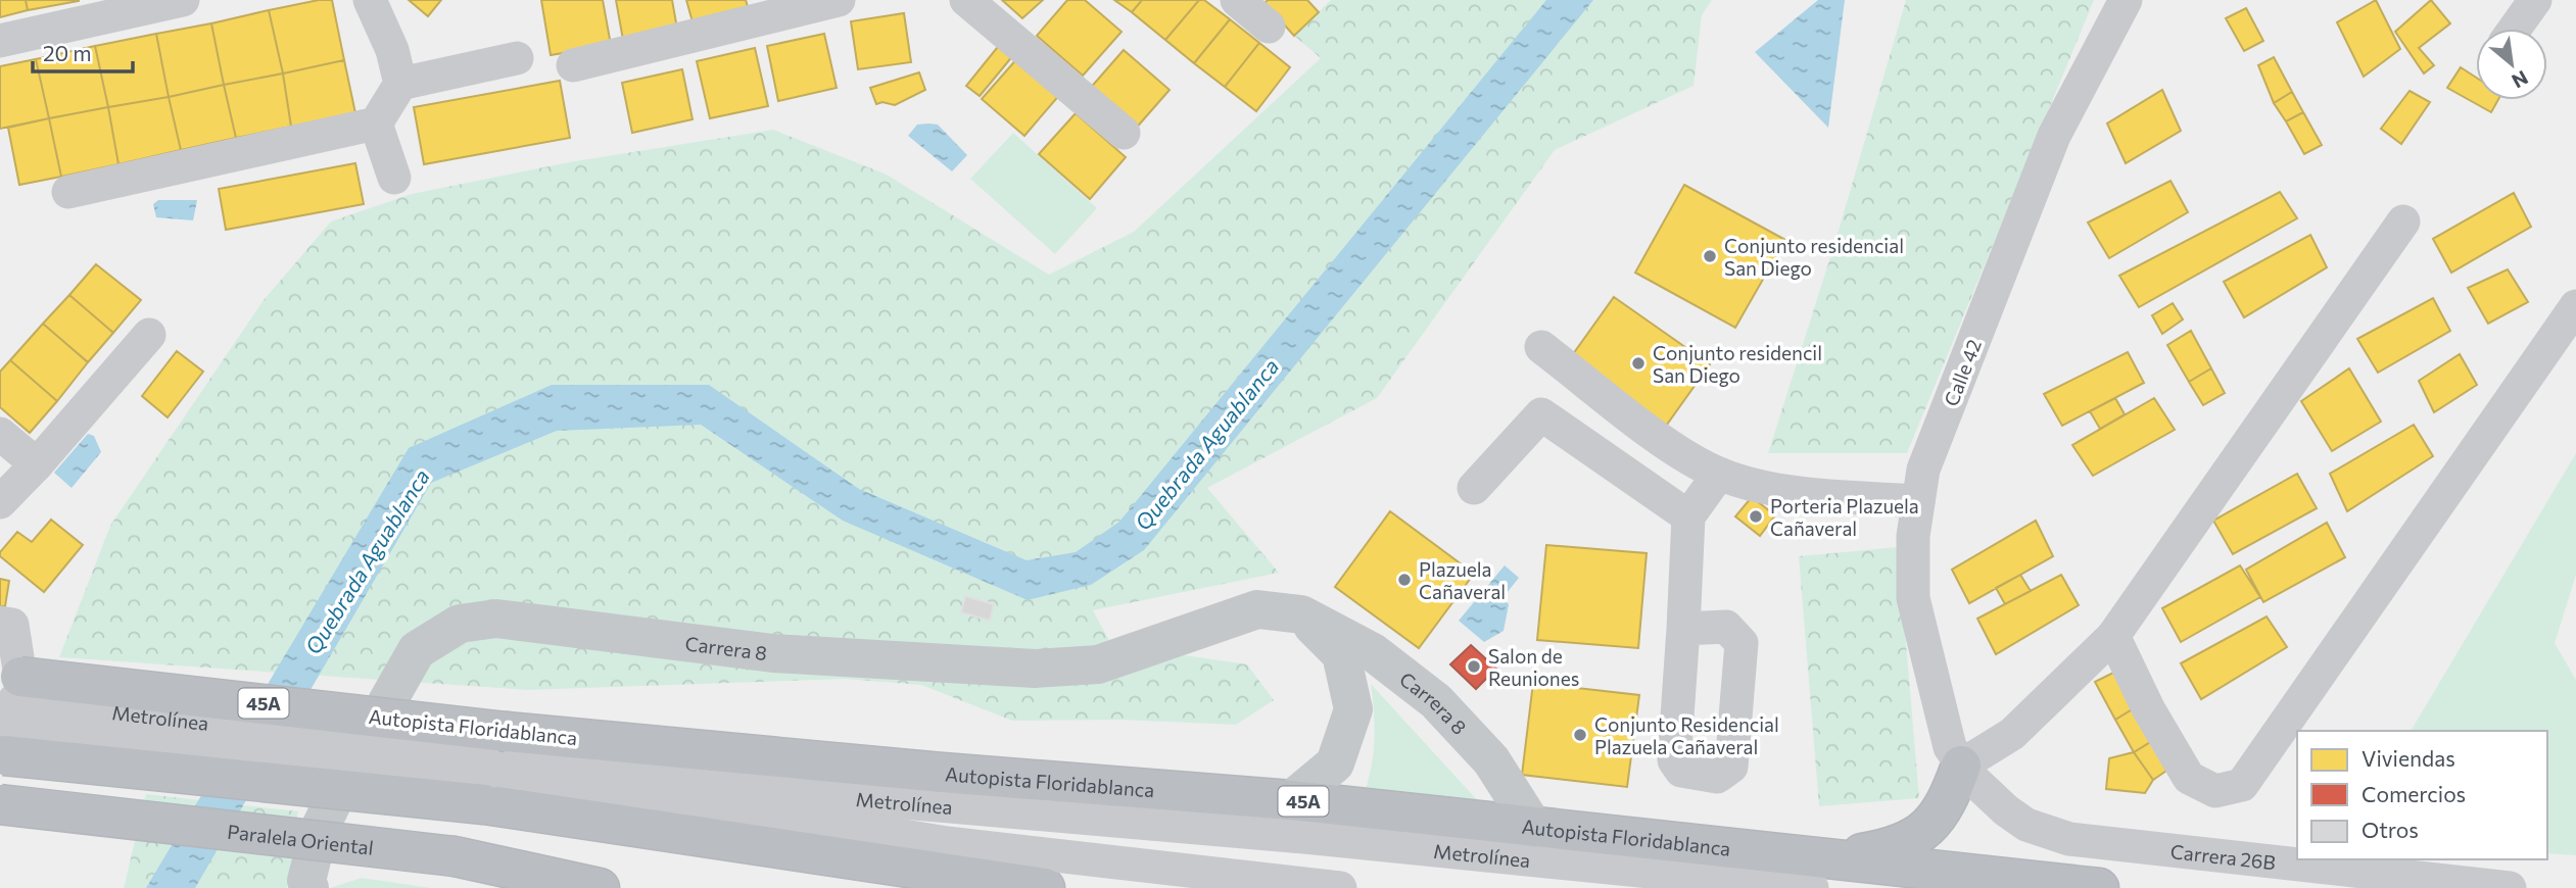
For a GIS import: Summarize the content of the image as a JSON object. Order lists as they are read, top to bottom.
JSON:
{
  "streets": {
    "highway": ["45A", "Autopista Floridablanca", "Paralela Oriental"],
    "main road": ["Carrera 8"],
    "street": ["Calle 42", "Metrolínea", "Carrera 26B"]
  },
  "crossings": [
    ["Calle 42", "Carrera 26B"],
    ["Carrera 8", "Autopista Floridablanca"],
    ["Metrolínea", "Autopista Floridablanca"]
  ],
  "water": ["Quebrada Aguablanca"],
  "places": [
    "Conjunto residencial San Diego",
    "Conjunto residencil San Diego",
    "Porteria Plazuela Cañaveral",
    "Plazuela Cañaveral",
    "Salon de Reuniones",
    "Conjunto Residencial Plazuela Cañaveral"
  ],
  "legend": ["Viviendas", "Comercios", "Otros"],
  "scale_bar": "20 m",
  "north": "bottom right"
}
